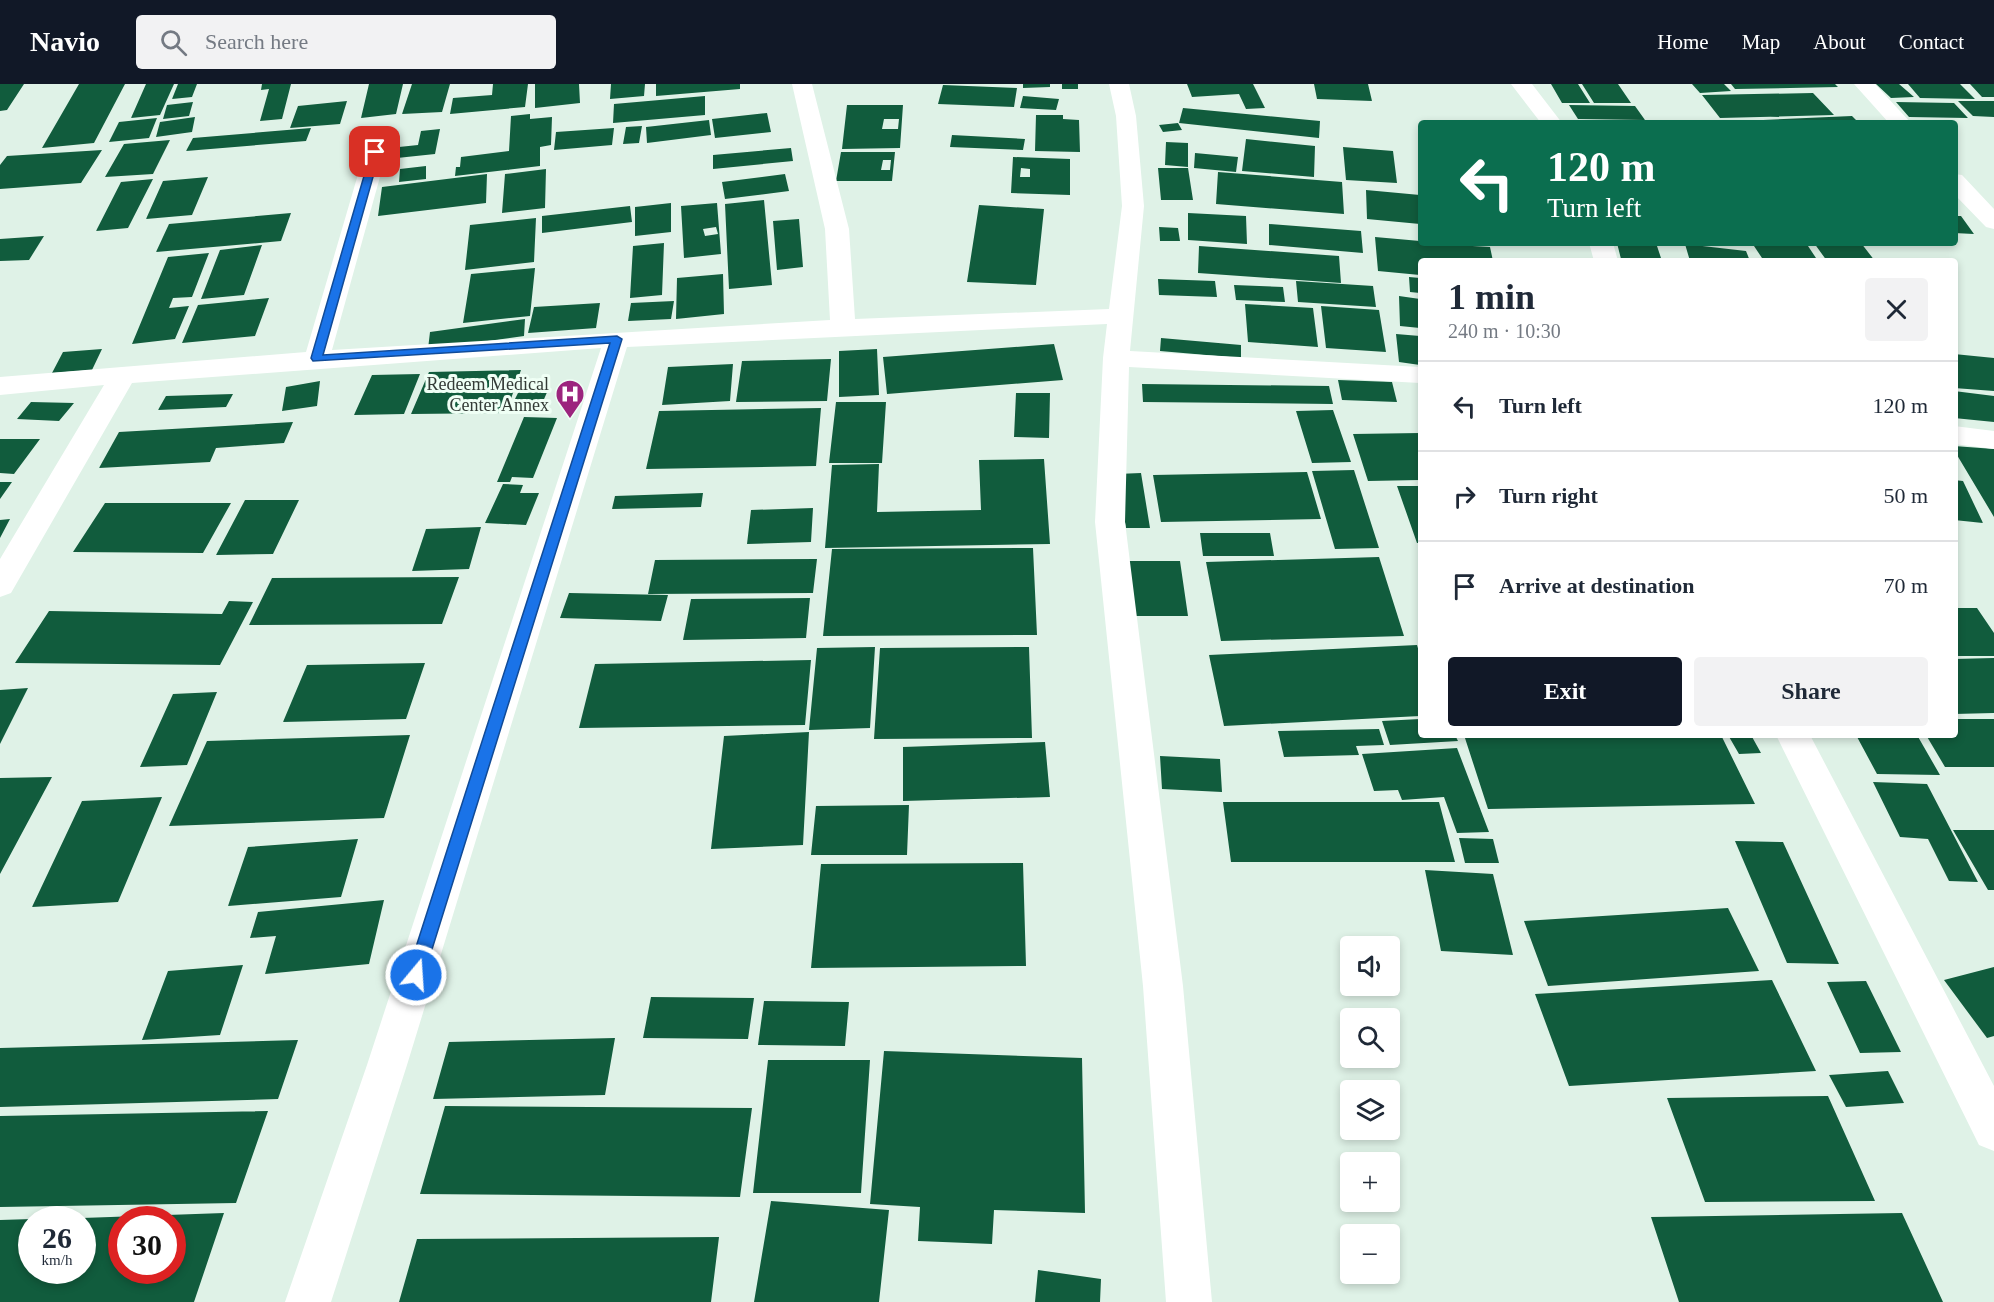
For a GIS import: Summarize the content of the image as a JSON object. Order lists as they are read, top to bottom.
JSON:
{
  "places": {
    "hospital": ["Redeem Medical Center Annex"]
  },
  "page": {
    "header": "Navio",
    "search": "Search here",
    "nav": [
      "Home",
      "Map",
      "About",
      "Contact"
    ],
    "turn": ["120 m", "Turn left"],
    "heading": ["1 min", "240 m · 10:30"],
    "list": [
      {
        "name": "Turn left",
        "value": "120 m"
      },
      {
        "name": "Turn right",
        "value": "50 m"
      },
      {
        "name": "Arrive at destination",
        "value": "70 m"
      }
    ],
    "buttons": ["Exit", "Share"],
    "map_buttons": ["+", "−"],
    "speed": "26 km/h",
    "limit": "30"
  }
}
